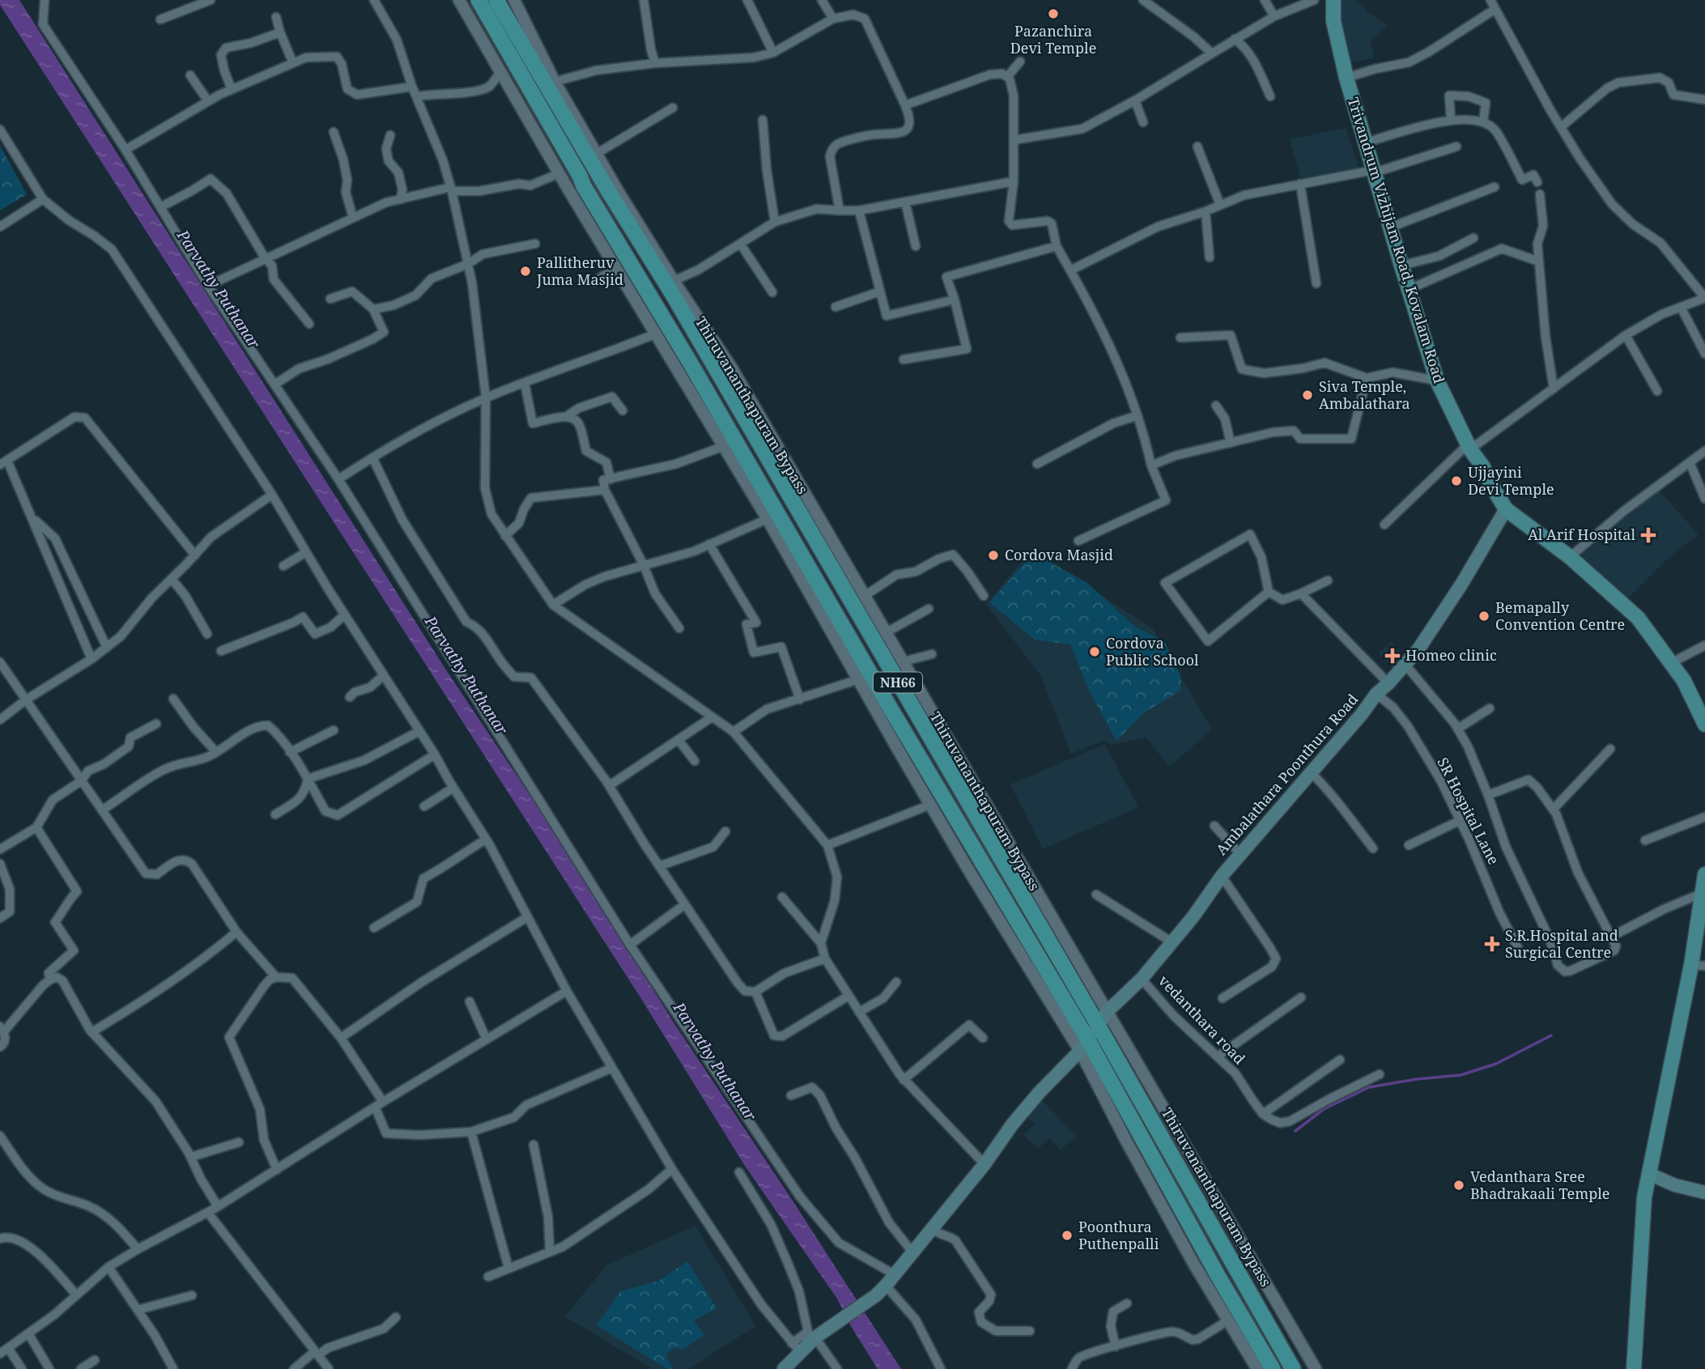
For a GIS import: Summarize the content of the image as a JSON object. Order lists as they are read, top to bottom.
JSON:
{
  "streets": {
    "highway": ["Thiruvananthapuram Bypass", "NH66"],
    "main road": ["Trivandrum Vizhijam Road, Kovalam Road", "Ambalathara Poonthura Road"],
    "street": ["SR Hospital Lane", "vedanthara road"]
  },
  "crossings": [
    ["Trivandrum Vizhijam Road, Kovalam Road", "Ambalathara Poonthura Road"],
    ["Thiruvananthapuram Bypass", "Ambalathara Poonthura Road"],
    ["NH66", "Ambalathara Poonthura Road"],
    ["Ambalathara Poonthura Road", "SR Hospital Lane"],
    ["Ambalathara Poonthura Road", "vedanthara road"]
  ],
  "water": ["Parvathy Puthanar"],
  "places": {
    "other": [
      "Pazanchira Devi Temple",
      "Pallitheruv Juma Masjid",
      "Siva Temple, Ambalathara",
      "Ujjayini Devi Temple",
      "Cordova Masjid",
      "Bemapally Convention Centre",
      "Cordova Public School",
      "Vedanthara Sree Bhadrakaali Temple",
      "Poonthura Puthenpalli"
    ],
    "health": ["Al Arif Hospital", "Homeo clinic", "S.R.Hospital and Surgical Centre"]
  }
}
